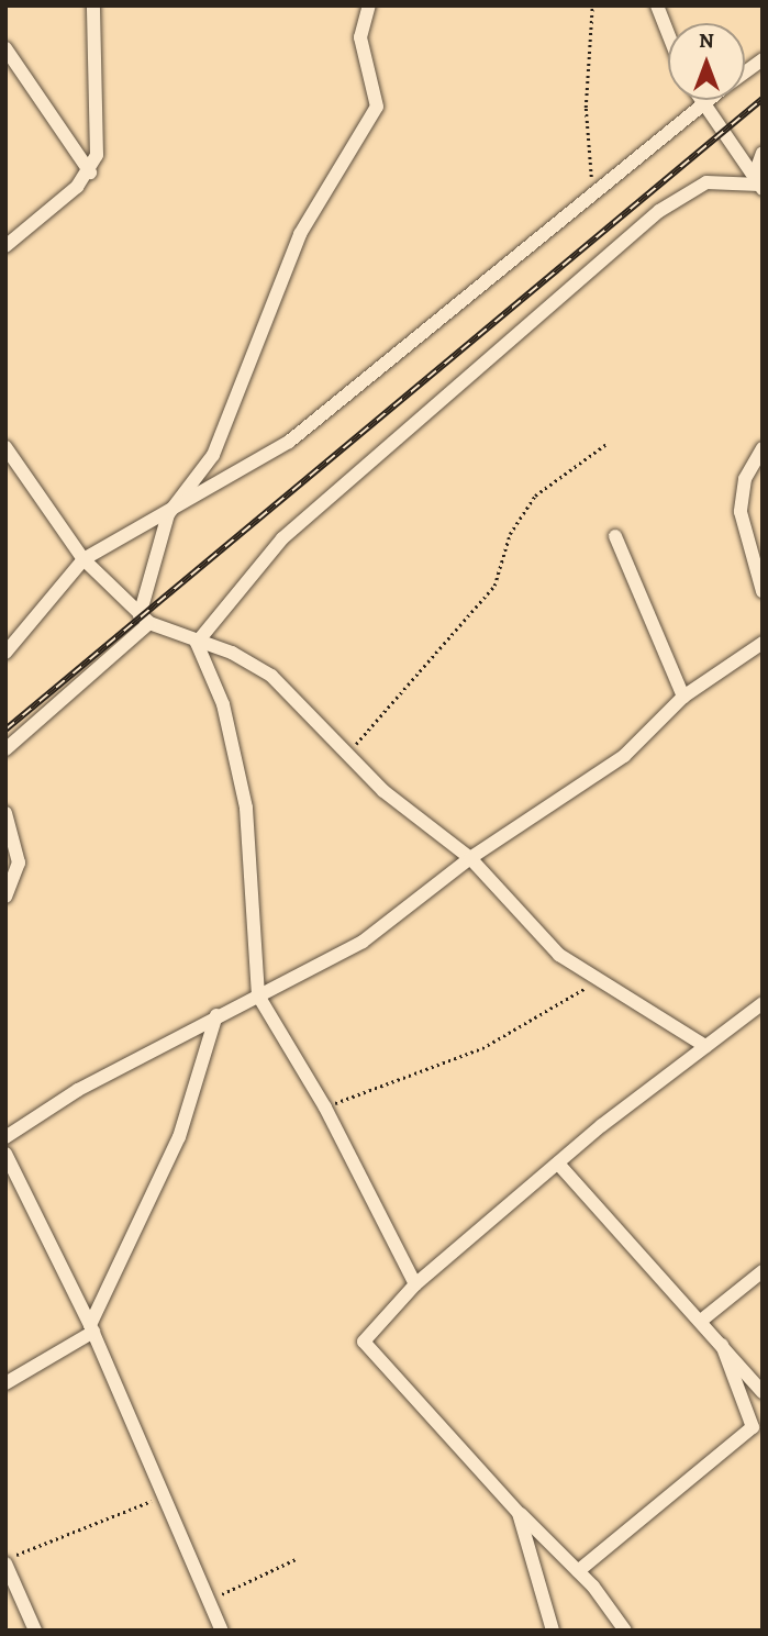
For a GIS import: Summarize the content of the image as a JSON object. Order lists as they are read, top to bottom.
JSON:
{
  "north": "top"
}
